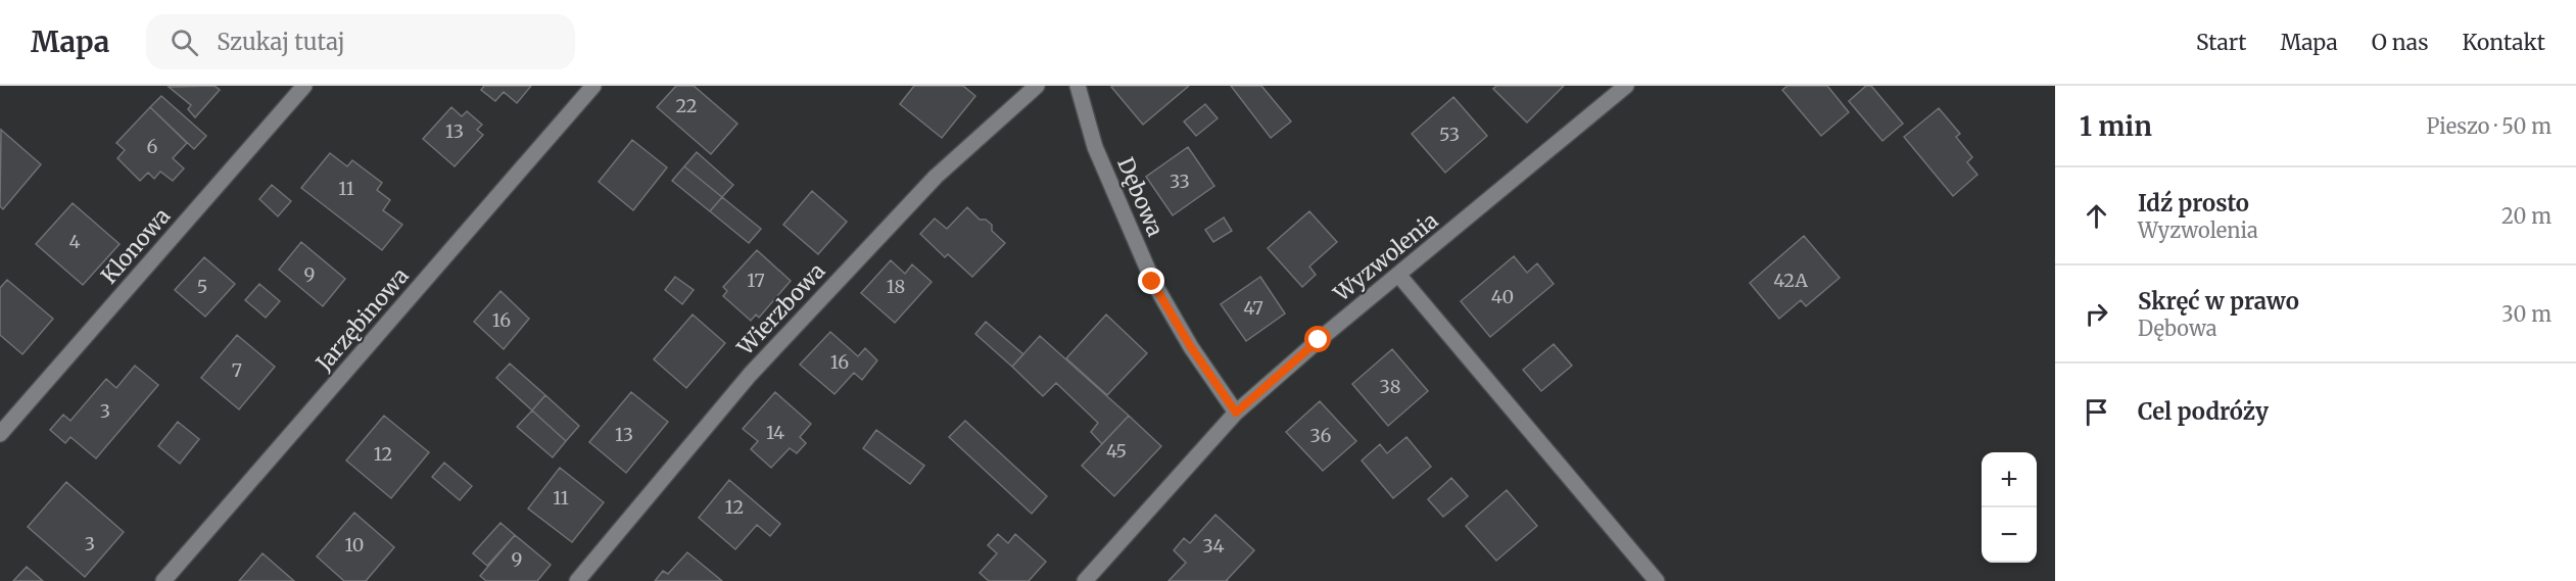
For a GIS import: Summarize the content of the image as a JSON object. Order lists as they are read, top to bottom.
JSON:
{
  "streets": {
    "street": [
      "Dębowa",
      "Klonowa",
      "Wyzwolenia",
      "Wierzbowa",
      "Jarzębinowa"
    ]
  },
  "crossings": [
    ["Dębowa", "Wyzwolenia"]
  ],
  "house_numbers": [
    "22",
    "13",
    "53",
    "6",
    "33",
    "11",
    "4",
    "9",
    "17",
    "42A",
    "5",
    "18",
    "40",
    "47",
    "16",
    "16",
    "7",
    "38",
    "3",
    "14",
    "13",
    "36",
    "45",
    "12",
    "11",
    "12",
    "3",
    "10",
    "34",
    "9"
  ],
  "page": {
    "header": "Mapa",
    "search": "Szukaj tutaj",
    "nav": [
      "Start",
      "Mapa",
      "O nas",
      "Kontakt"
    ],
    "heading": ["1 min", "Pieszo · 50 m"],
    "list": [
      ["Idź prosto", "Wyzwolenia", "20 m"],
      ["Skręć w prawo", "Dębowa", "30 m"],
      "Cel podróży"
    ],
    "map_buttons": ["+", "−"]
  }
}
